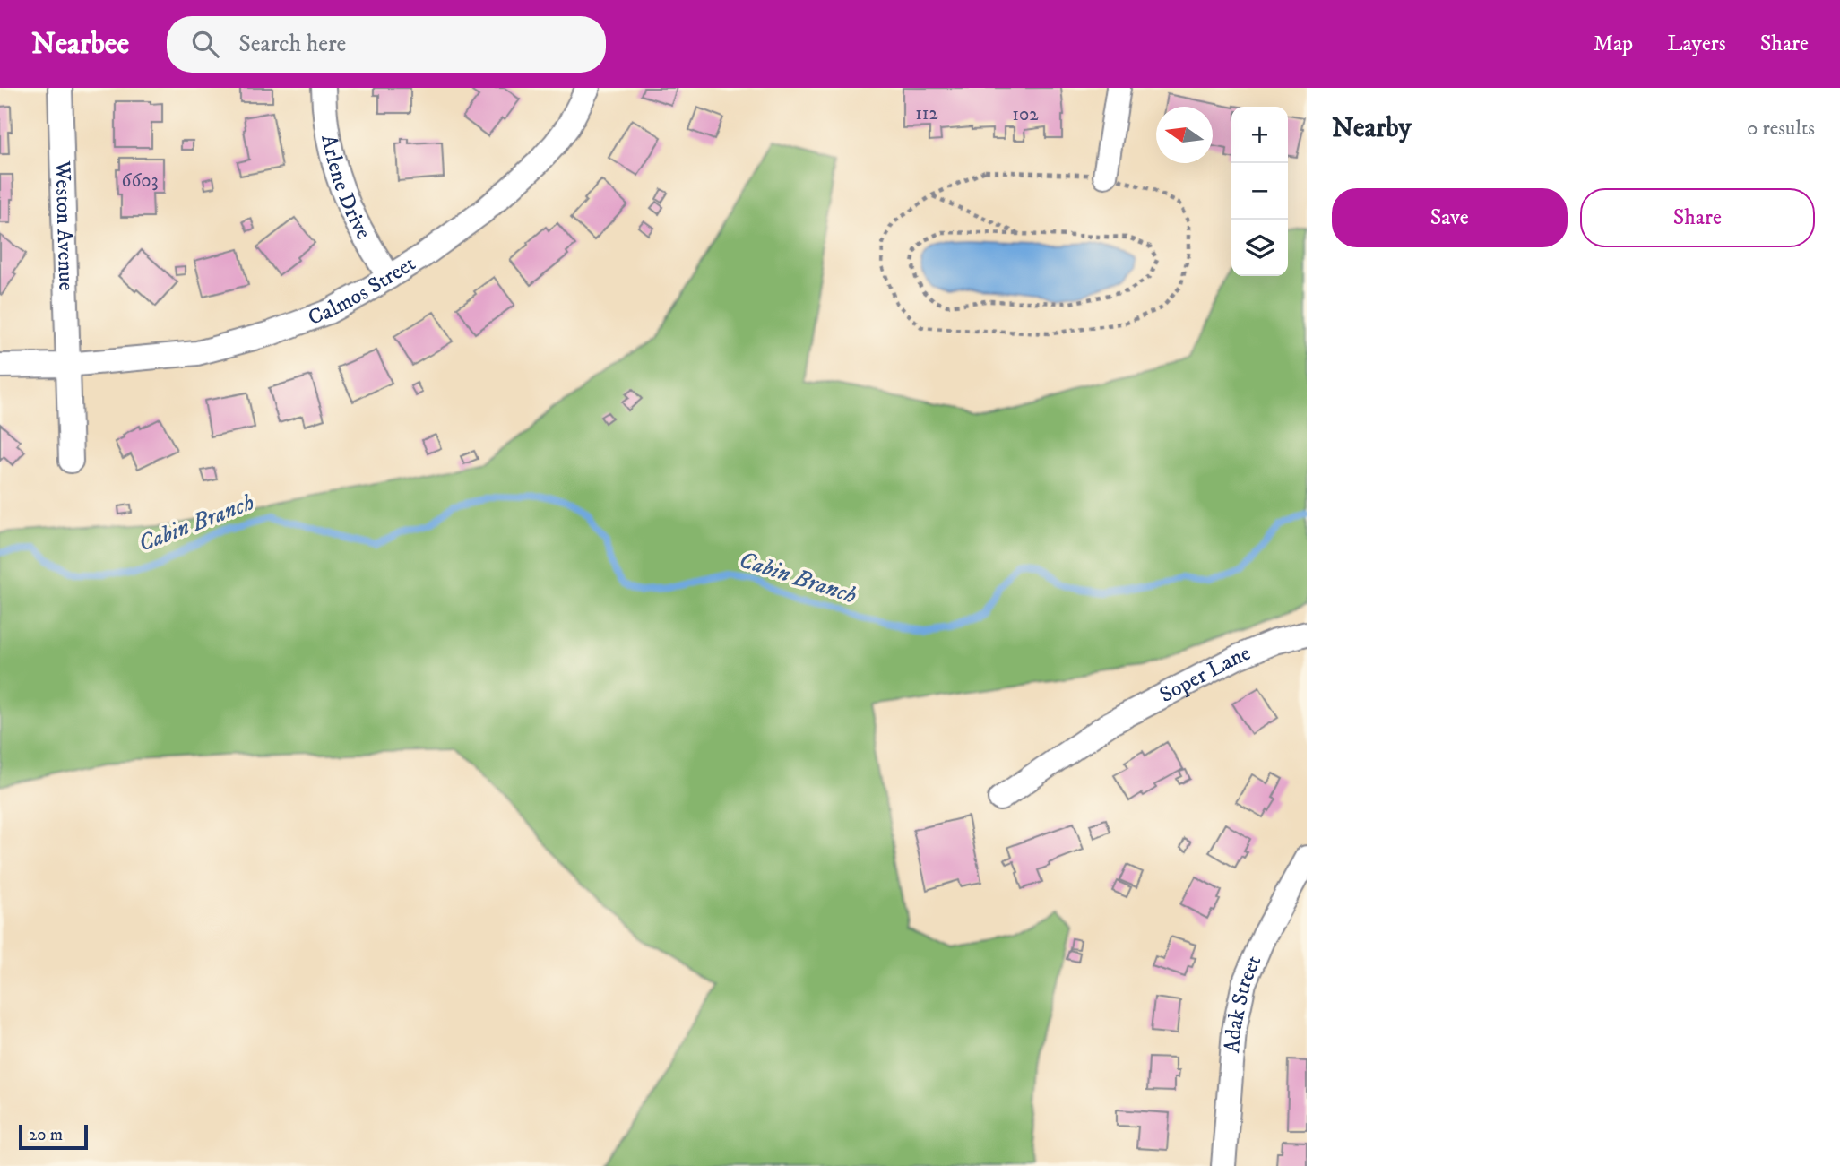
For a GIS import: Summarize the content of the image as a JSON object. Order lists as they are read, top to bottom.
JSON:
{
  "streets": {
    "street": [
      "Arlene Drive",
      "Weston Avenue",
      "Calmos Street",
      "Soper Lane",
      "Adak Street"
    ]
  },
  "crossings": [
    ["Arlene Drive", "Calmos Street"],
    ["Weston Avenue", "Calmos Street"]
  ],
  "water": ["Cabin Branch"],
  "house_numbers": ["112", "102", "6603"],
  "scale_bar": "20 m",
  "north": "left",
  "page": {
    "header": "Nearbee",
    "search": "Search here",
    "nav": ["Map", "Layers", "Share"],
    "heading": ["Nearby", "0 results"],
    "map_buttons": ["+", "−"],
    "buttons": ["Save", "Share"],
    "scale": "20 m"
  }
}
